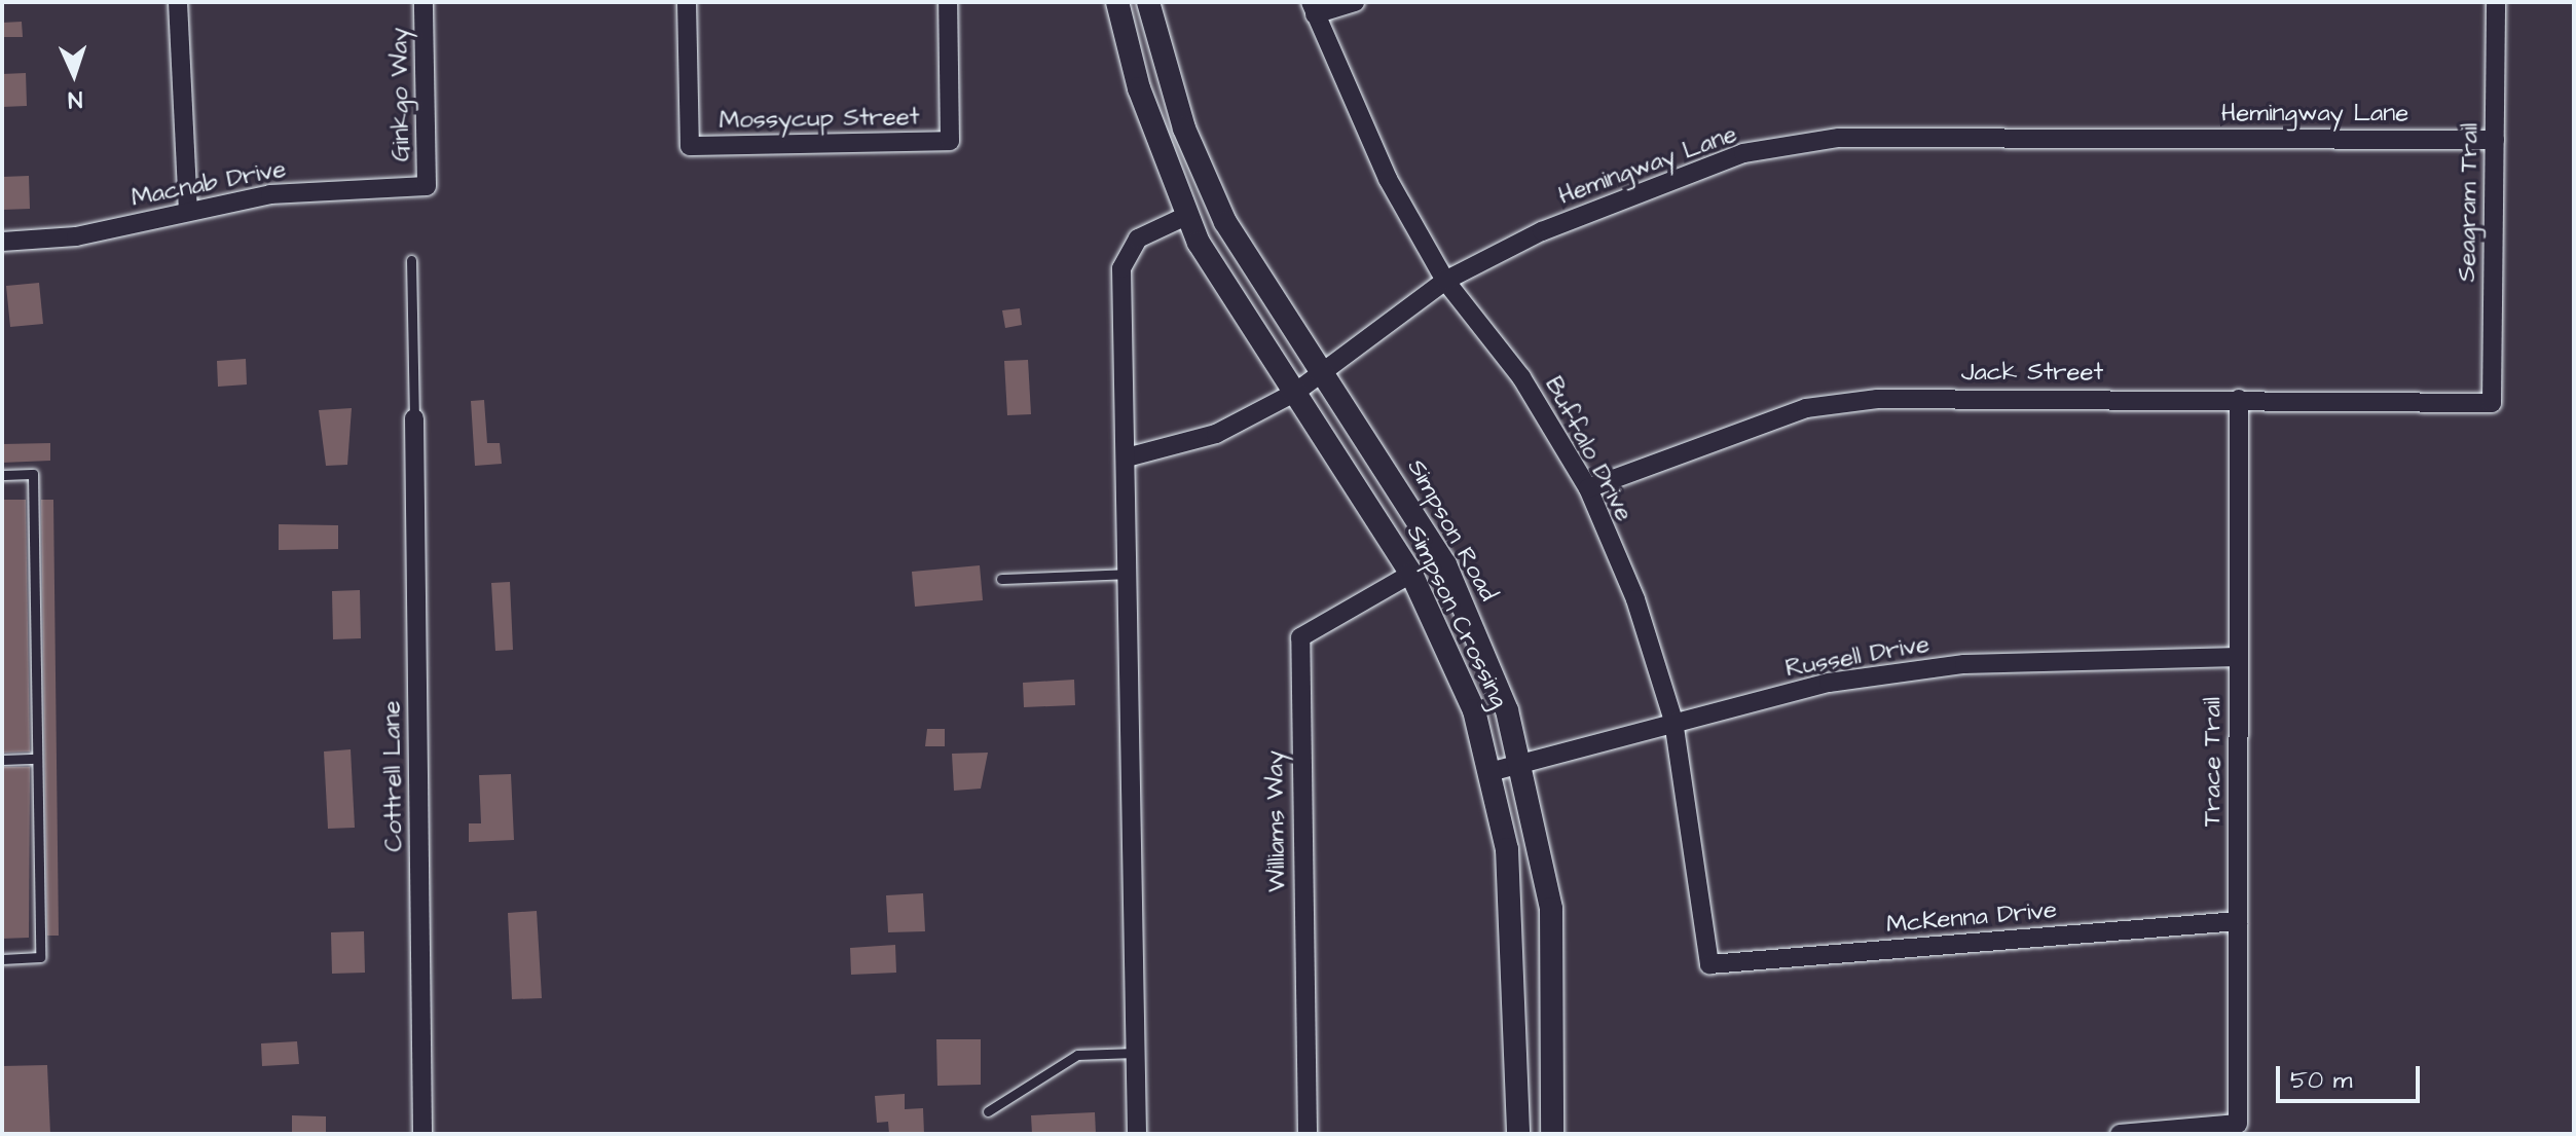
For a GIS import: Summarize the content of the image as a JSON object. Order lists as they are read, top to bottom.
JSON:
{
  "streets": {
    "street": [
      "Ginkgo Way",
      "Hemingway Lane",
      "Mossycup Street",
      "Macnab Drive",
      "Seagram Trail",
      "Jack Street",
      "Buffalo Drive",
      "Simpson Road",
      "Simpson Crossing",
      "Russell Drive",
      "Trace Trail",
      "Cottrell Lane",
      "Williams Way",
      "McKenna Drive"
    ]
  },
  "crossings": [
    ["Ginkgo Way", "Macnab Drive"],
    ["Hemingway Lane", "Seagram Trail"],
    ["Hemingway Lane", "Buffalo Drive"],
    ["Hemingway Lane", "Simpson Road"],
    ["Hemingway Lane", "Simpson Crossing"],
    ["Seagram Trail", "Jack Street"],
    ["Jack Street", "Buffalo Drive"],
    ["Jack Street", "Trace Trail"],
    ["Buffalo Drive", "Russell Drive"],
    ["Buffalo Drive", "McKenna Drive"],
    ["Simpson Road", "Russell Drive"],
    ["Simpson Crossing", "Russell Drive"],
    ["Simpson Crossing", "Williams Way"],
    ["Russell Drive", "Trace Trail"],
    ["Trace Trail", "McKenna Drive"]
  ],
  "scale_bar": "50 m",
  "north": "bottom"
}
